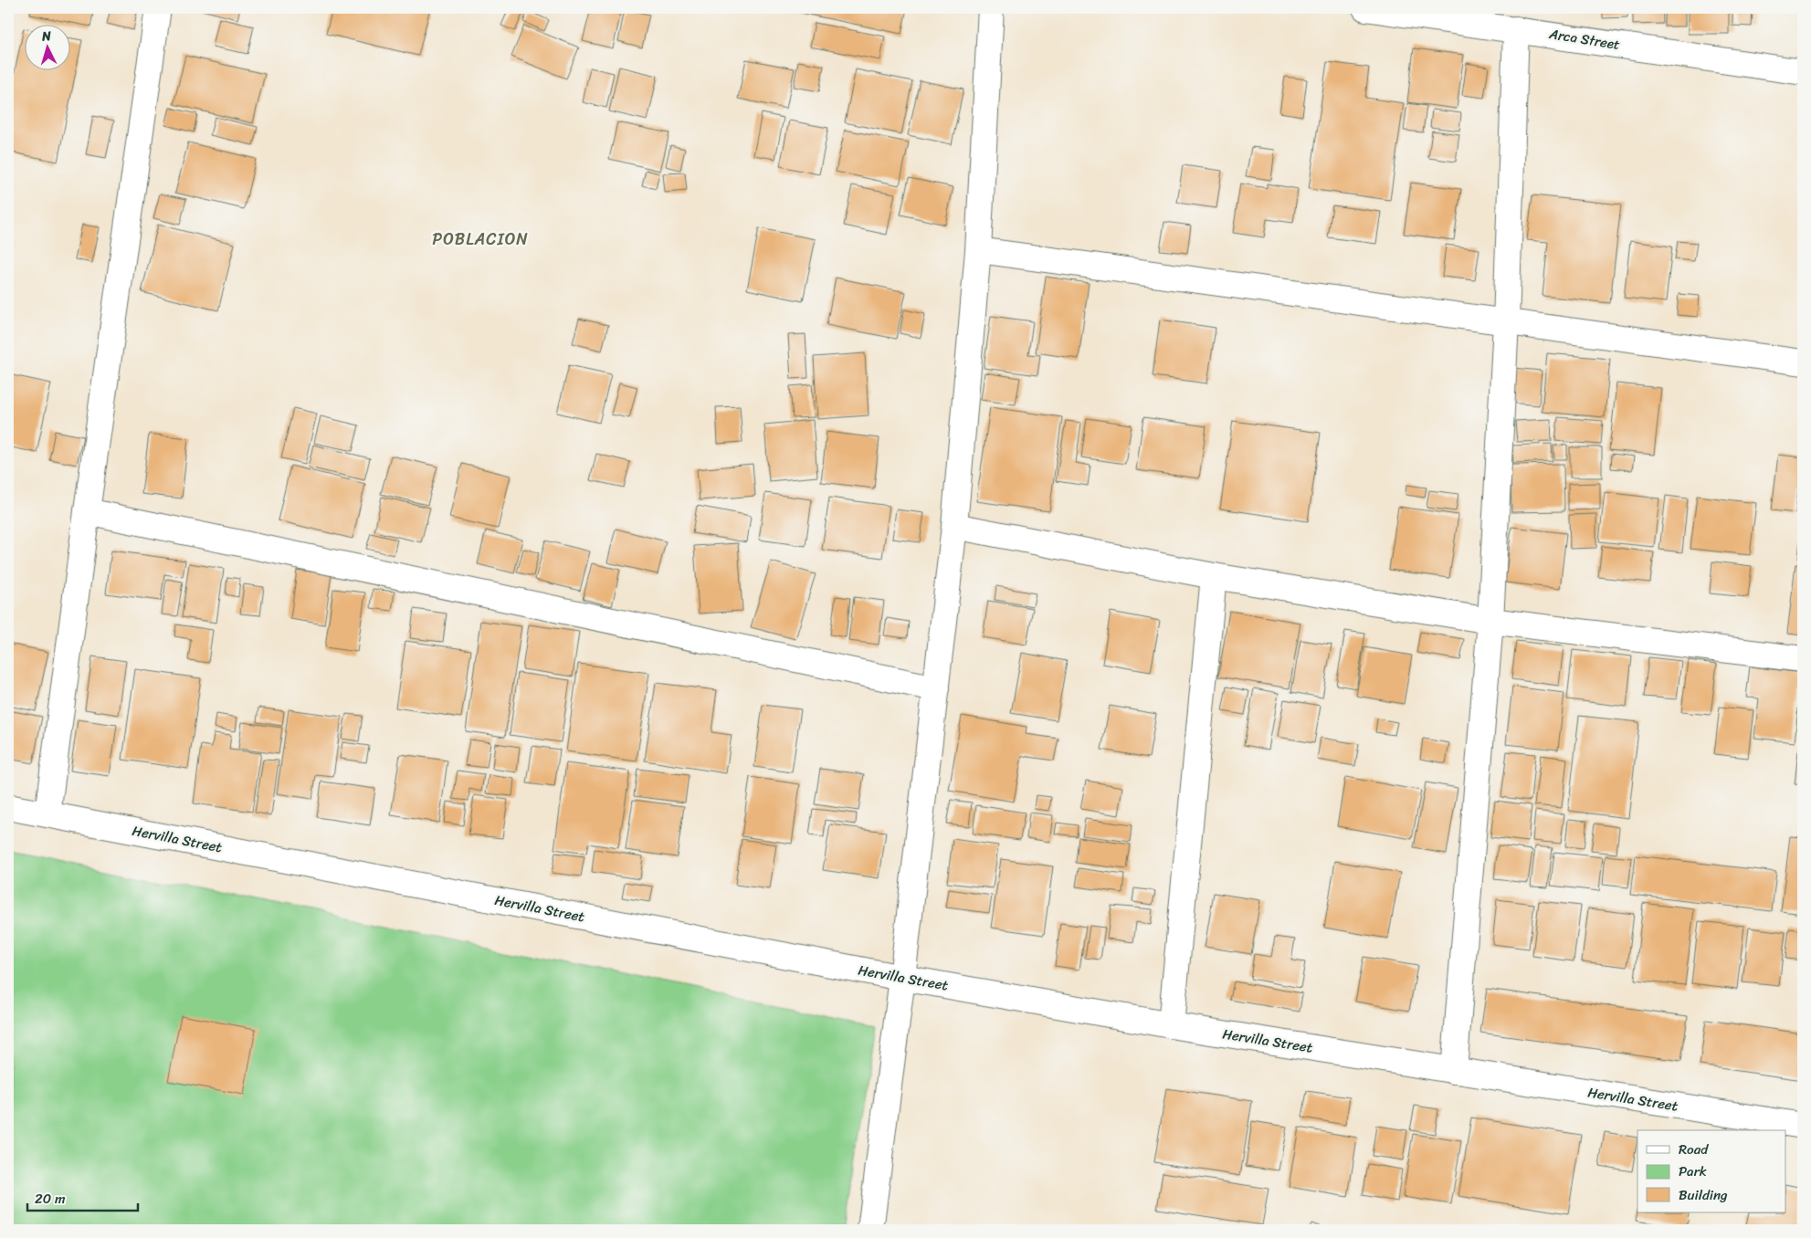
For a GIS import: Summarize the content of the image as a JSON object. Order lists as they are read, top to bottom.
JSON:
{
  "streets": {
    "street": ["Arca Street", "Hervilla Street"]
  },
  "districts": ["POBLACION"],
  "legend": ["Road", "Park", "Building"],
  "scale_bar": "20 m",
  "north": "top"
}
